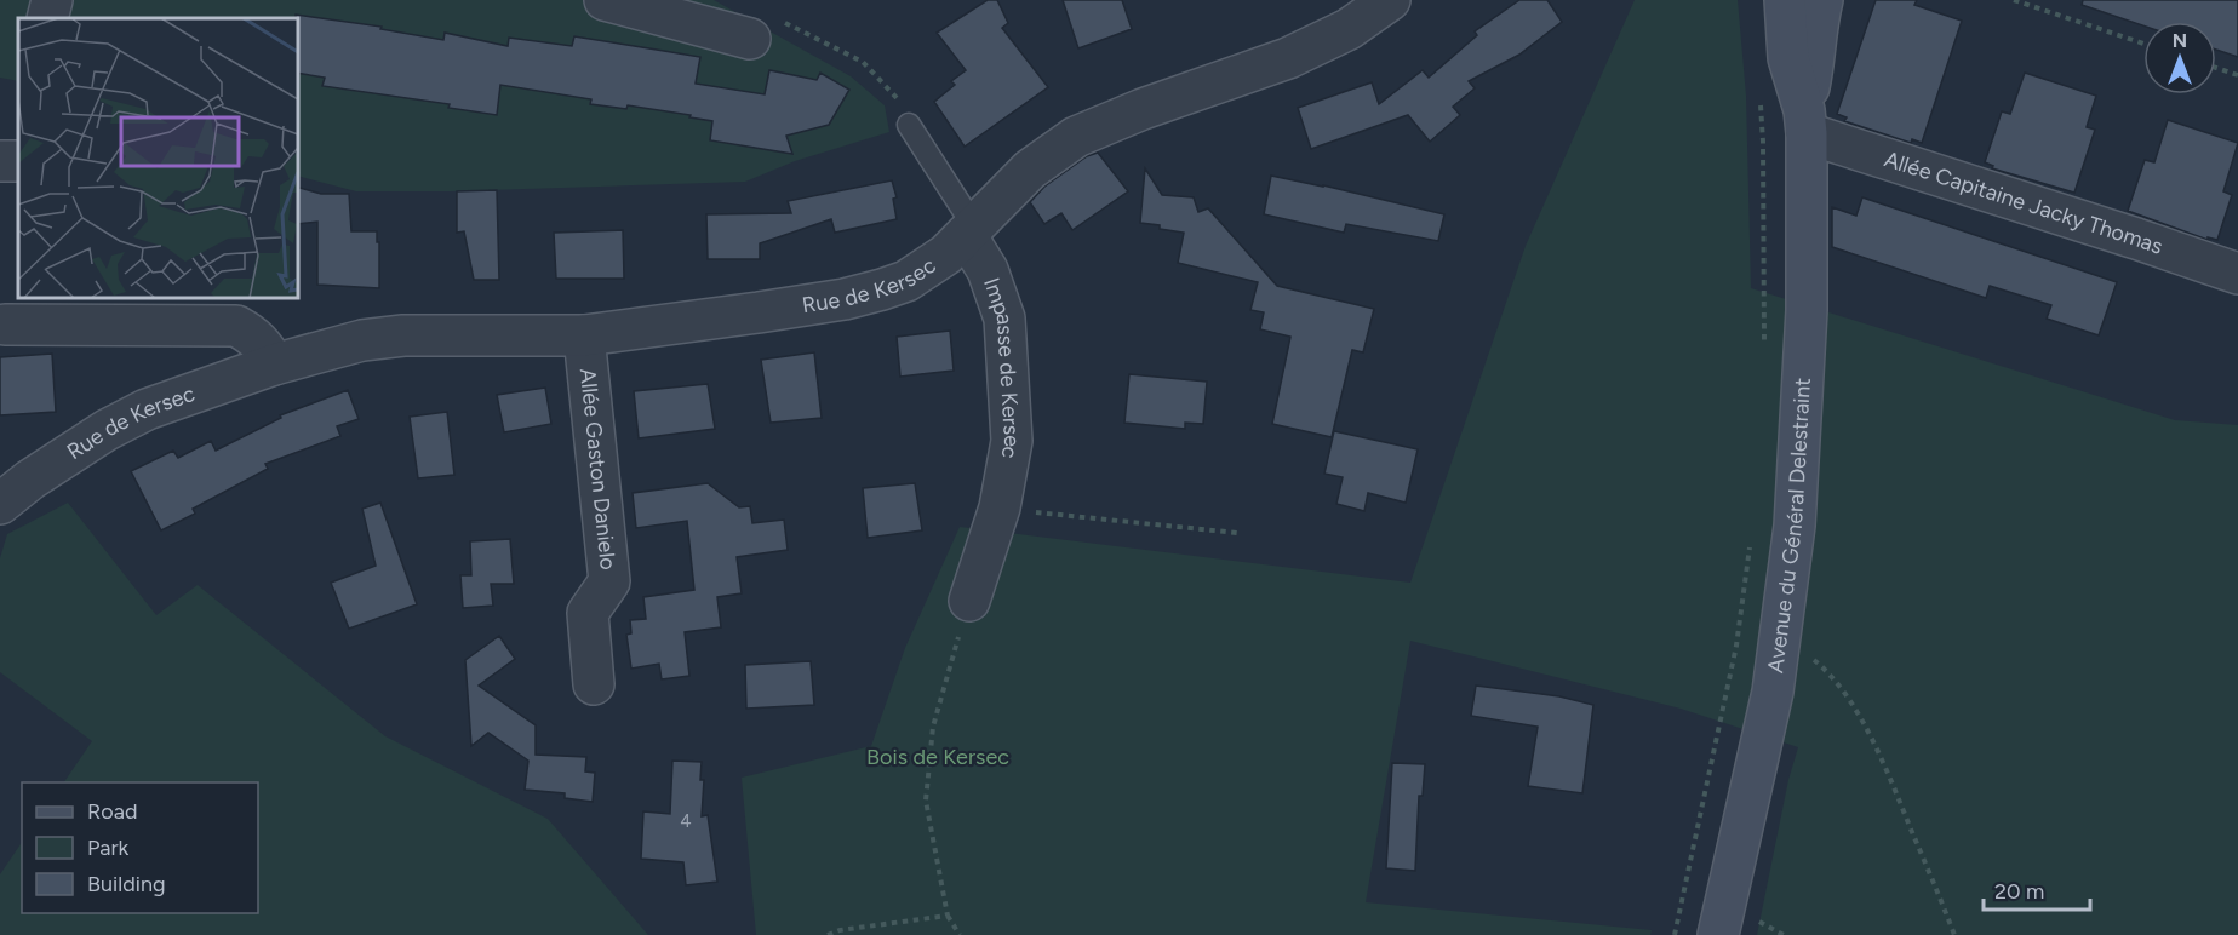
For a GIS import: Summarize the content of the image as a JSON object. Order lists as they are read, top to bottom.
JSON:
{
  "streets": {
    "street": [
      "Allée Capitaine Jacky Thomas",
      "Rue de Kersec",
      "Impasse de Kersec",
      "Allée Gaston Danielo",
      "Avenue du Général Delestraint"
    ]
  },
  "crossings": [
    ["Allée Capitaine Jacky Thomas", "Avenue du Général Delestraint"],
    ["Rue de Kersec", "Impasse de Kersec"],
    ["Rue de Kersec", "Allée Gaston Danielo"]
  ],
  "parks": ["Bois de Kersec"],
  "house_numbers": ["4"],
  "legend": ["Road", "Park", "Building"],
  "scale_bar": "20 m",
  "north": "top"
}
